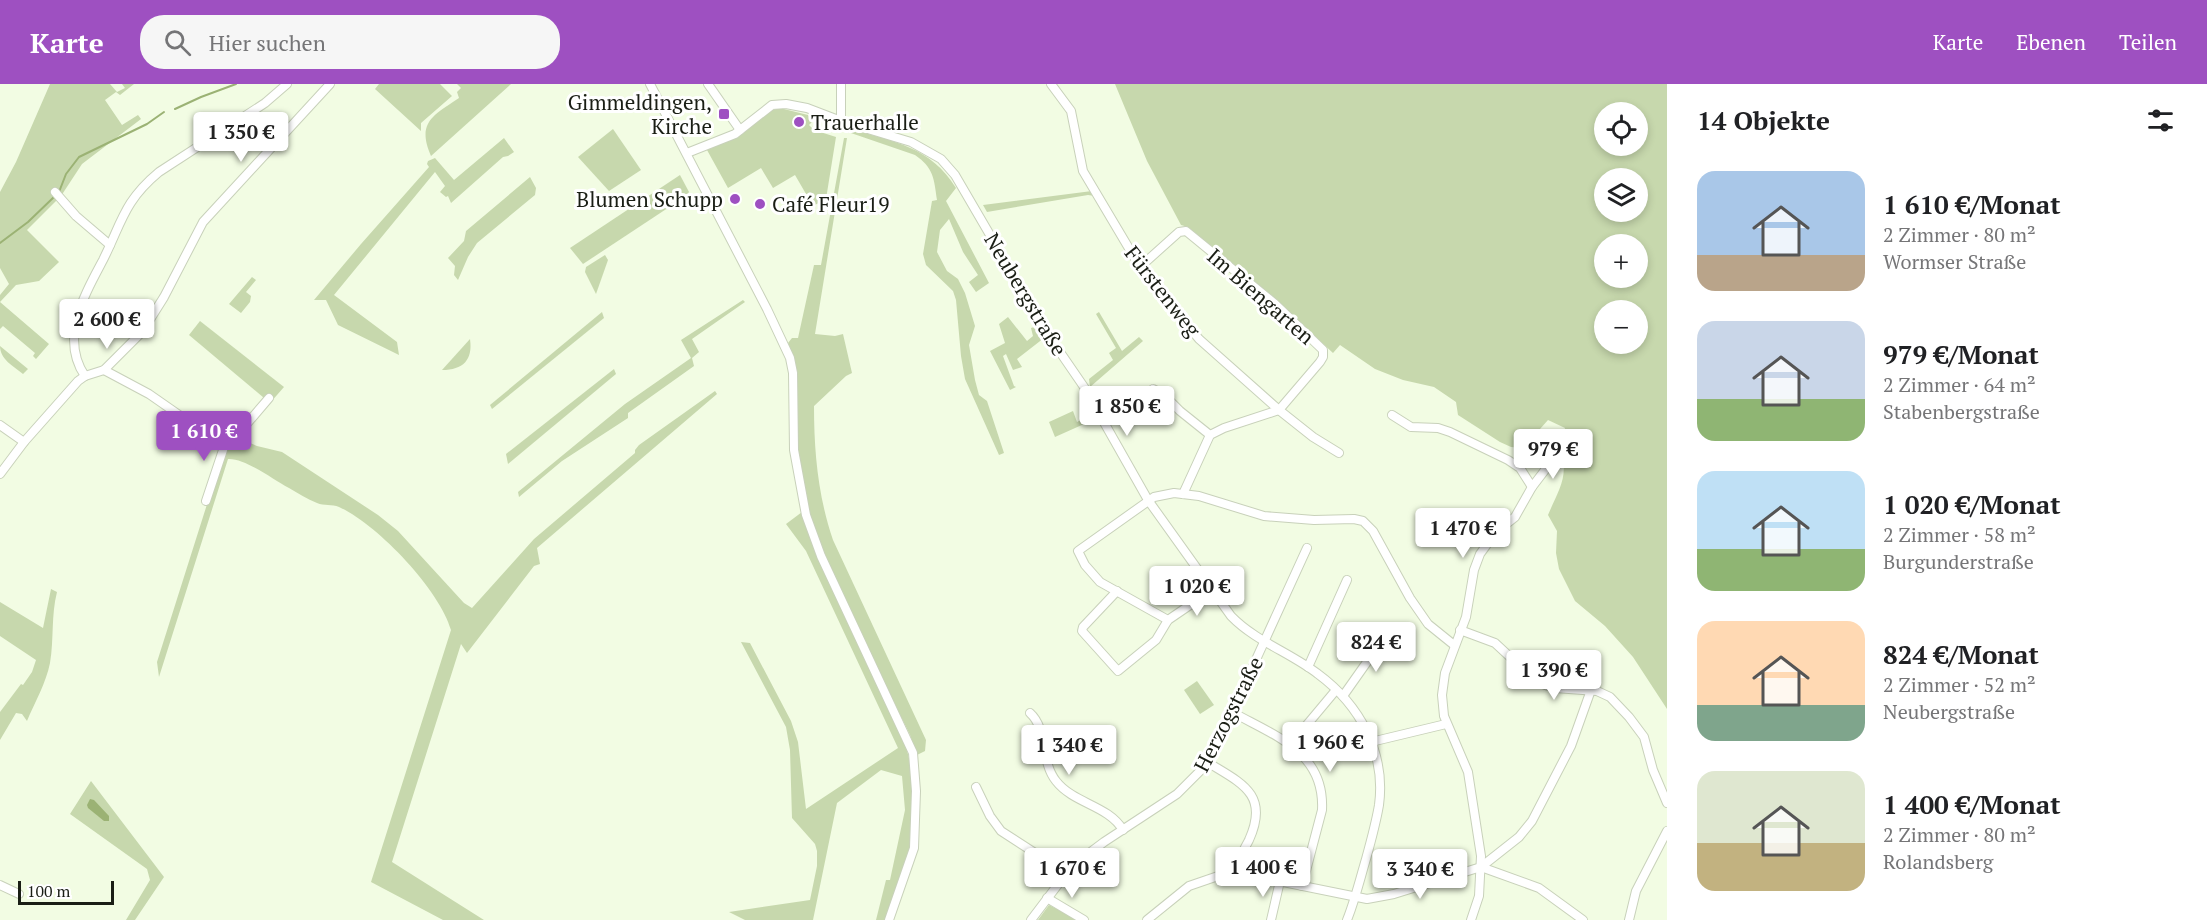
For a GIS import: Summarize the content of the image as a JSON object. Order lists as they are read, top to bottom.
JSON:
{
  "streets": {
    "street": [
      "Fürstenweg",
      "Neubergstraße",
      "Im Biengarten",
      "Herzogstraße"
    ]
  },
  "crossings": [
    ["Fürstenweg", "Im Biengarten"],
    ["Neubergstraße", "Herzogstraße"]
  ],
  "places": {
    "transit": ["Gimmeldingen, Kirche"],
    "other": ["Trauerhalle", "Blumen Schupp", "Café Fleur19"]
  },
  "scale_bar": "100 m",
  "page": {
    "header": "Karte",
    "search": "Hier suchen",
    "nav": ["Karte", "Ebenen", "Teilen"],
    "heading": "14 Objekte",
    "map_buttons": ["+", "−"],
    "price": [
      "1 350 €",
      "2 600 €",
      "1 850 €",
      "1 610 €",
      "979 €",
      "1 470 €",
      "1 020 €",
      "824 €",
      "1 390 €",
      "1 960 €",
      "1 340 €",
      "1 400 €",
      "1 670 €",
      "3 340 €"
    ],
    "list": [
      {
        "name": "1 610 €/Monat",
        "note": "2 Zimmer · 80 m² · Wormser Straße"
      },
      {
        "name": "979 €/Monat",
        "note": "2 Zimmer · 64 m² · Stabenbergstraße"
      },
      {
        "name": "1 020 €/Monat",
        "note": "2 Zimmer · 58 m² · Burgunderstraße"
      },
      {
        "name": "824 €/Monat",
        "note": "2 Zimmer · 52 m² · Neubergstraße"
      },
      {
        "name": "1 400 €/Monat",
        "note": "2 Zimmer · 80 m² · Rolandsberg"
      }
    ],
    "scale": "100 m"
  }
}
